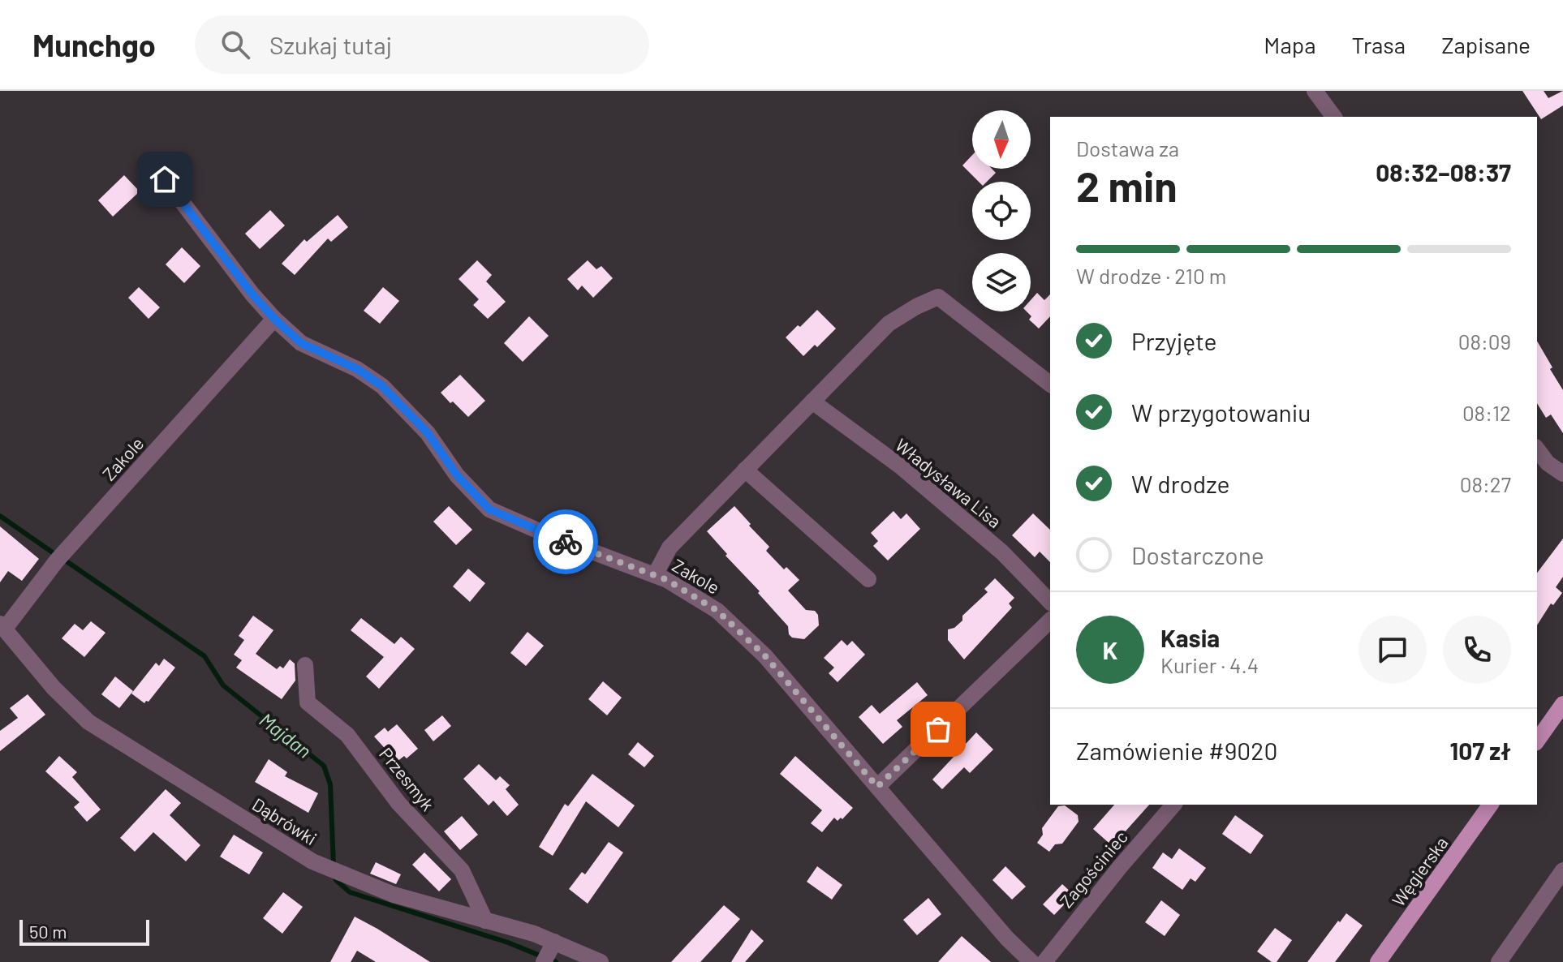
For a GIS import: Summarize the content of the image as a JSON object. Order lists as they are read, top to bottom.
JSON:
{
  "streets": {
    "main road": ["Węgierska"],
    "street": [
      "Zakole",
      "Władysława Lisa",
      "Przesmyk",
      "Dąbrówki",
      "Zagościniec"
    ]
  },
  "crossings": [
    ["Zakole", "Dąbrówki"],
    ["Przesmyk", "Dąbrówki"]
  ],
  "water": ["Majdan"],
  "scale_bar": "50 m",
  "north": "bottom",
  "page": {
    "header": "Munchgo",
    "search": "Szukaj tutaj",
    "nav": ["Mapa", "Trasa", "Zapisane"],
    "heading": ["2 min", "Dostawa za", "08:32–08:37"],
    "panel": [
      "Kasia",
      "Kurier · 4.4",
      "Zamówienie #9020",
      "107 zł"
    ],
    "bar": "W drodze · 210 m",
    "list": [
      ["Przyjęte", "08:09"],
      ["W przygotowaniu", "08:12"],
      ["W drodze", "08:27"],
      "Dostarczone"
    ],
    "round": "K",
    "scale": "50 m"
  }
}
